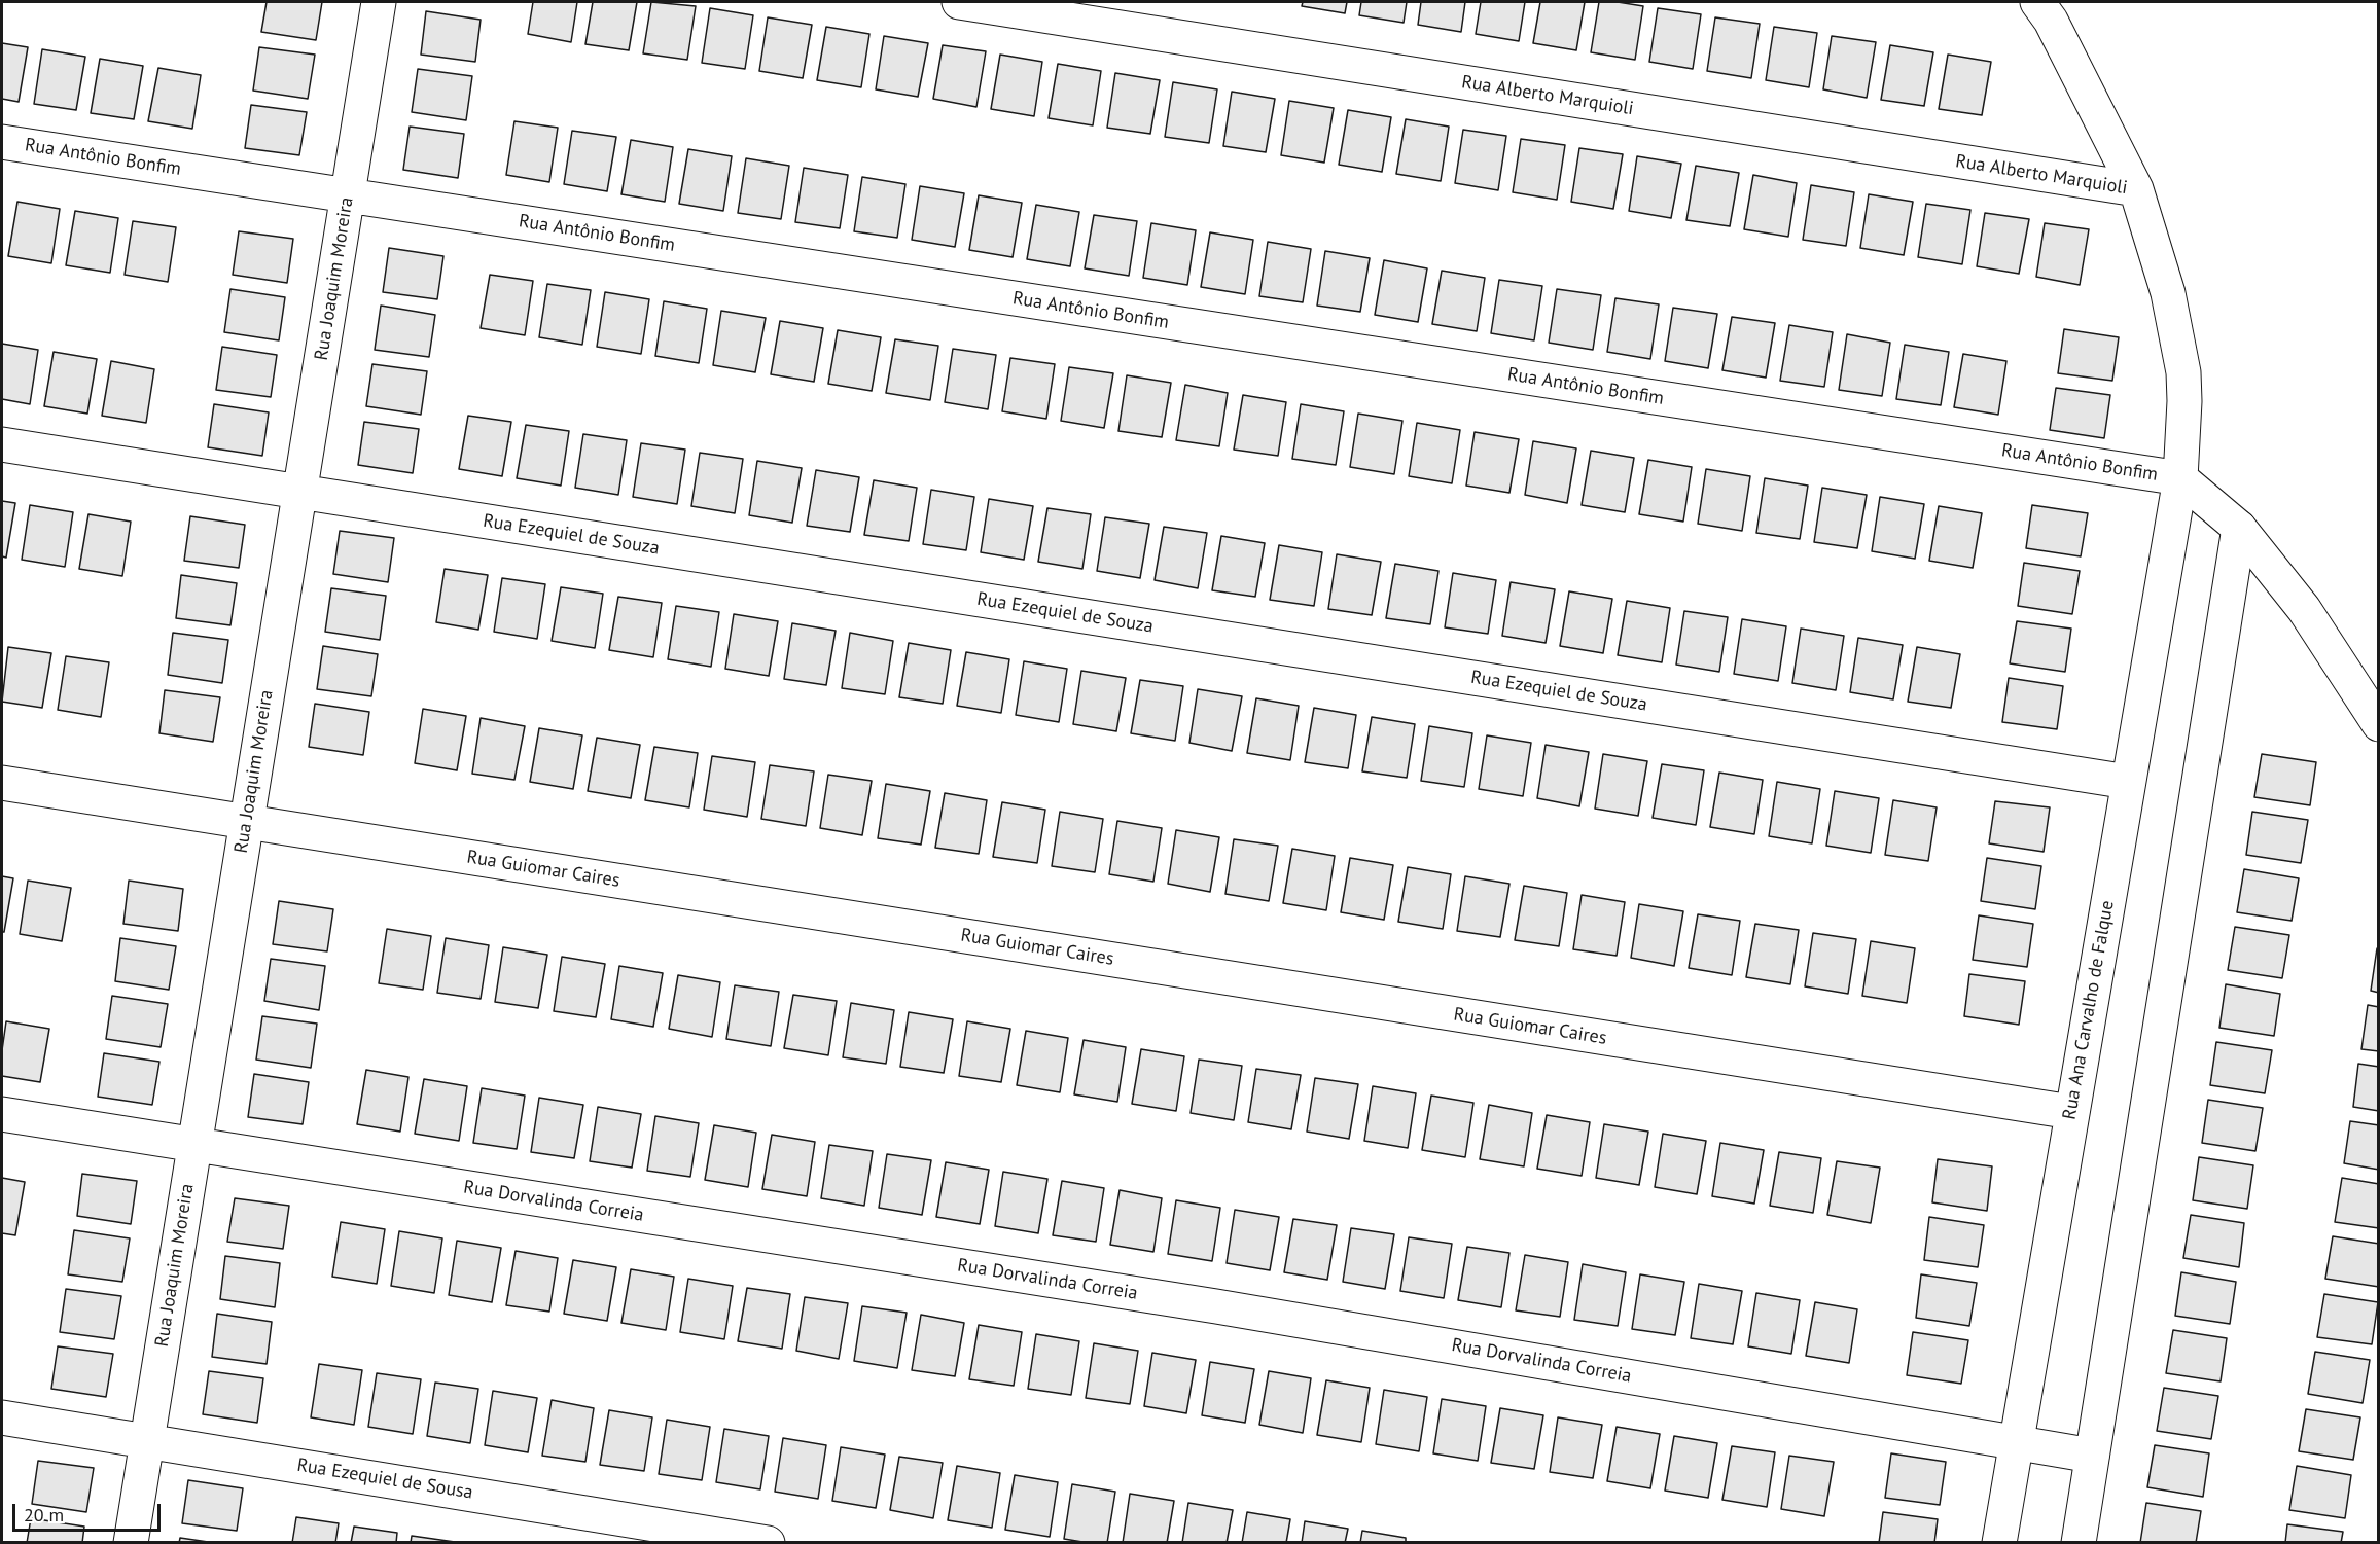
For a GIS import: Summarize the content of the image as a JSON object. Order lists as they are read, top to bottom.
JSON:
{
  "streets": {
    "street": [
      "Rua Alberto Marquioli",
      "Rua Antônio Bonfim",
      "Rua Joaquim Moreira",
      "Rua Ezequiel de Souza",
      "Rua Guiomar Caires",
      "Rua Ana Carvalho de Falque",
      "Rua Dorvalinda Correia",
      "Rua Ezequiel de Sousa"
    ]
  },
  "crossings": [
    ["Rua Alberto Marquioli", "Rua Ana Carvalho de Falque"],
    ["Rua Antônio Bonfim", "Rua Joaquim Moreira"],
    ["Rua Antônio Bonfim", "Rua Ana Carvalho de Falque"],
    ["Rua Joaquim Moreira", "Rua Ezequiel de Souza"],
    ["Rua Joaquim Moreira", "Rua Guiomar Caires"],
    ["Rua Joaquim Moreira", "Rua Dorvalinda Correia"],
    ["Rua Joaquim Moreira", "Rua Ezequiel de Sousa"],
    ["Rua Ezequiel de Souza", "Rua Ana Carvalho de Falque"],
    ["Rua Guiomar Caires", "Rua Ana Carvalho de Falque"],
    ["Rua Ana Carvalho de Falque", "Rua Dorvalinda Correia"]
  ],
  "scale_bar": "20 m"
}
